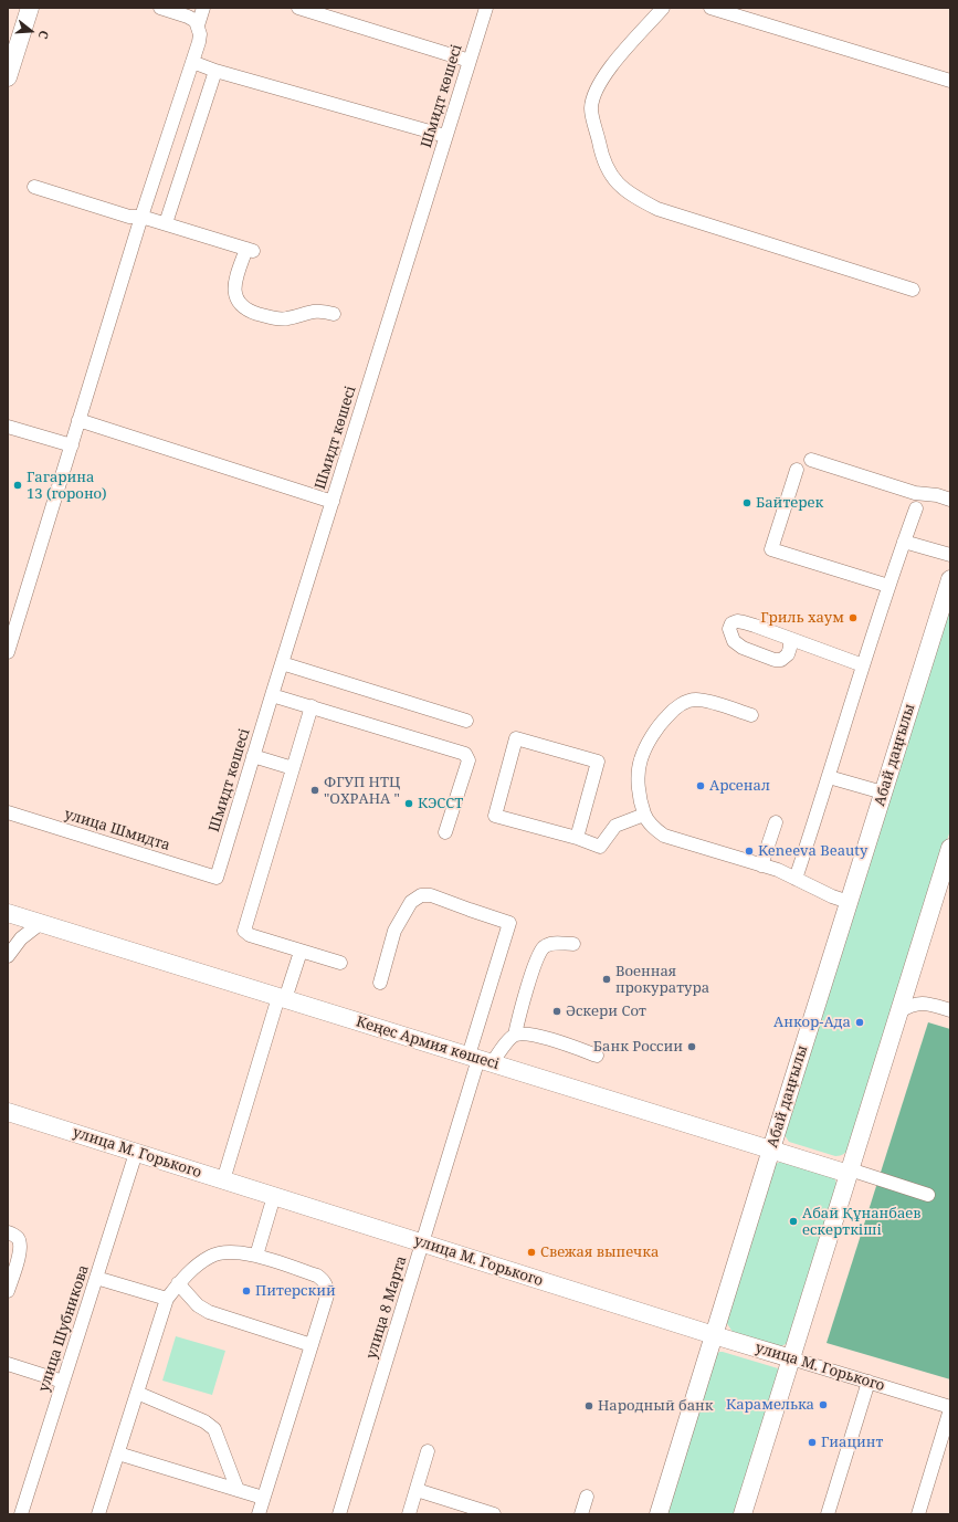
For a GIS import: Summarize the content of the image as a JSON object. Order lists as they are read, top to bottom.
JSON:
{
  "streets": {
    "main road": ["Абай даңғылы", "Кеңес Армия көшесі", "улица М. Горького"],
    "street": [
      "Шмидт көшесі",
      "улица Шмидта",
      "улица 8 Марта",
      "улица Шубникова"
    ]
  },
  "crossings": [
    ["Шмидт көшесі", "улица Шмидта"],
    ["Абай даңғылы", "Кеңес Армия көшесі"],
    ["Абай даңғылы", "улица М. Горького"],
    ["Кеңес Армия көшесі", "улица 8 Марта"],
    ["улица М. Горького", "улица 8 Марта"],
    ["улица М. Горького", "улица Шубникова"]
  ],
  "places": [
    "Гагарина 13 (гороно)",
    "Байтерек",
    "Гриль хаум",
    "Арсенал",
    "ФГУП НТЦ \"ОХРАНА \"",
    "КЭССТ",
    "Keneeva Beauty",
    "Военная прокуратура",
    "Әскери Сот",
    "Анкор-Ада",
    "Банк России",
    "Абай Құнанбаев ескерткіші",
    "Свежая выпечка",
    "Питерский",
    "Карамелька",
    "Народный банк",
    "Гиацинт"
  ],
  "north": "right"
}
